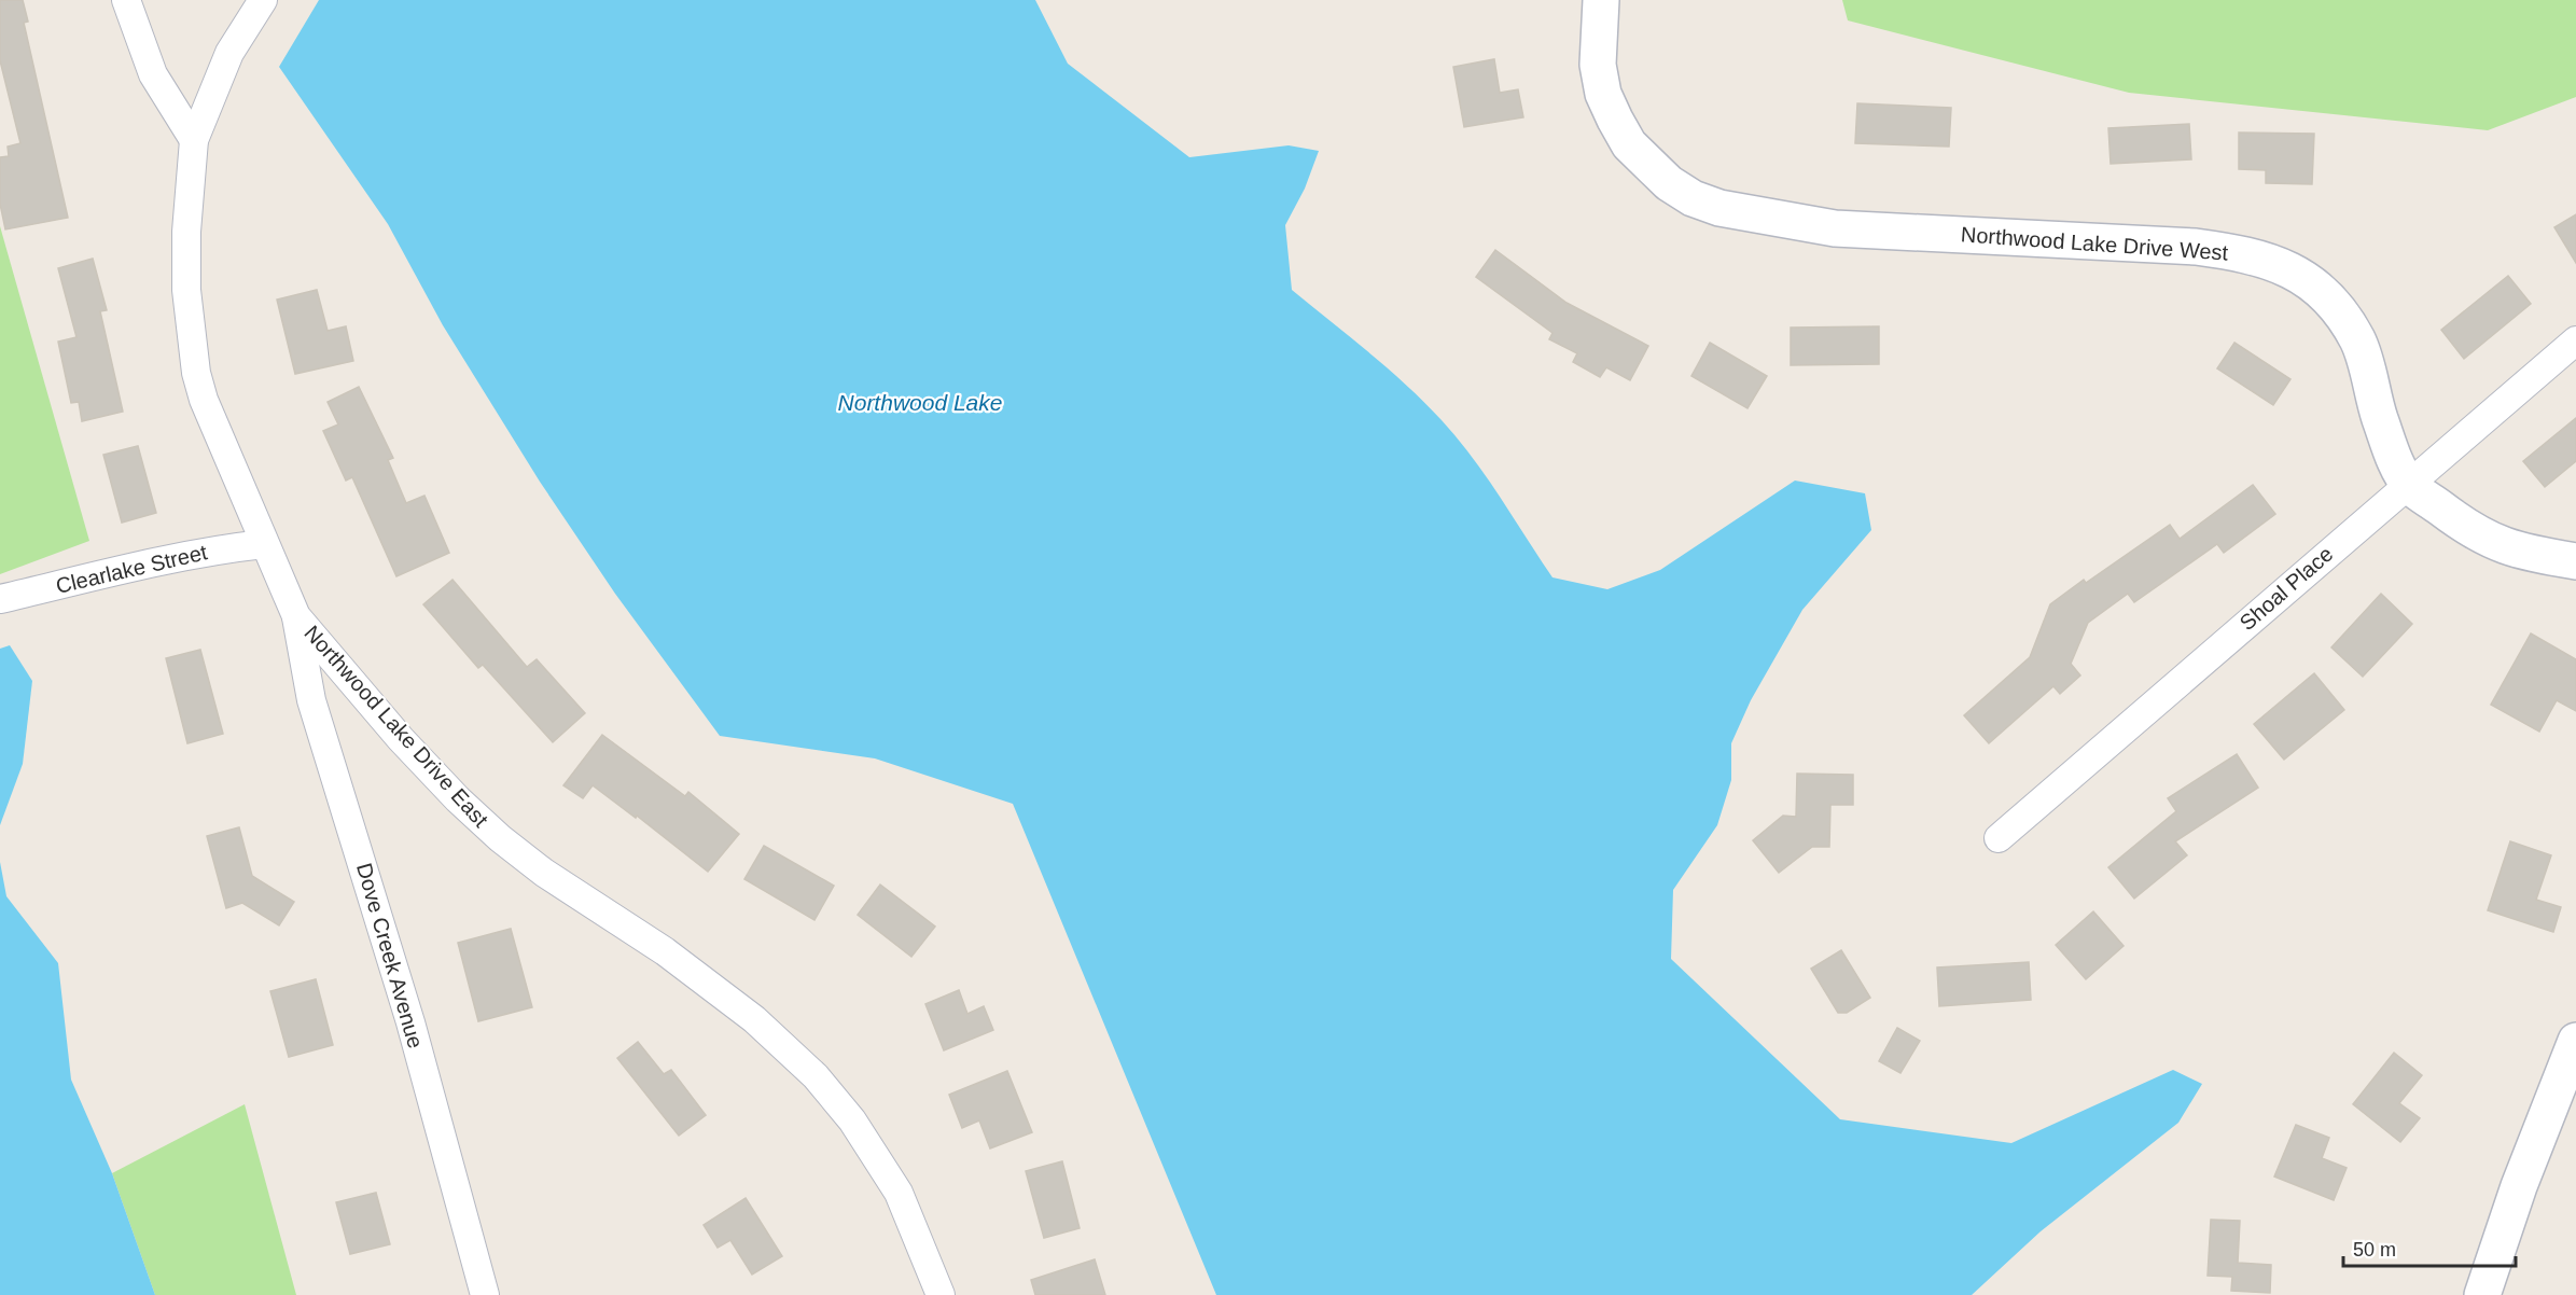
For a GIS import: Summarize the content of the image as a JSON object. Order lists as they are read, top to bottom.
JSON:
{
  "streets": {
    "street": [
      "Northwood Lake Drive West",
      "Clearlake Street",
      "Shoal Place",
      "Northwood Lake Drive East",
      "Dove Creek Avenue"
    ]
  },
  "crossings": [
    ["Northwood Lake Drive West", "Shoal Place"],
    ["Clearlake Street", "Northwood Lake Drive East"],
    ["Northwood Lake Drive East", "Dove Creek Avenue"]
  ],
  "water": ["Northwood Lake"],
  "scale_bar": "50 m"
}
